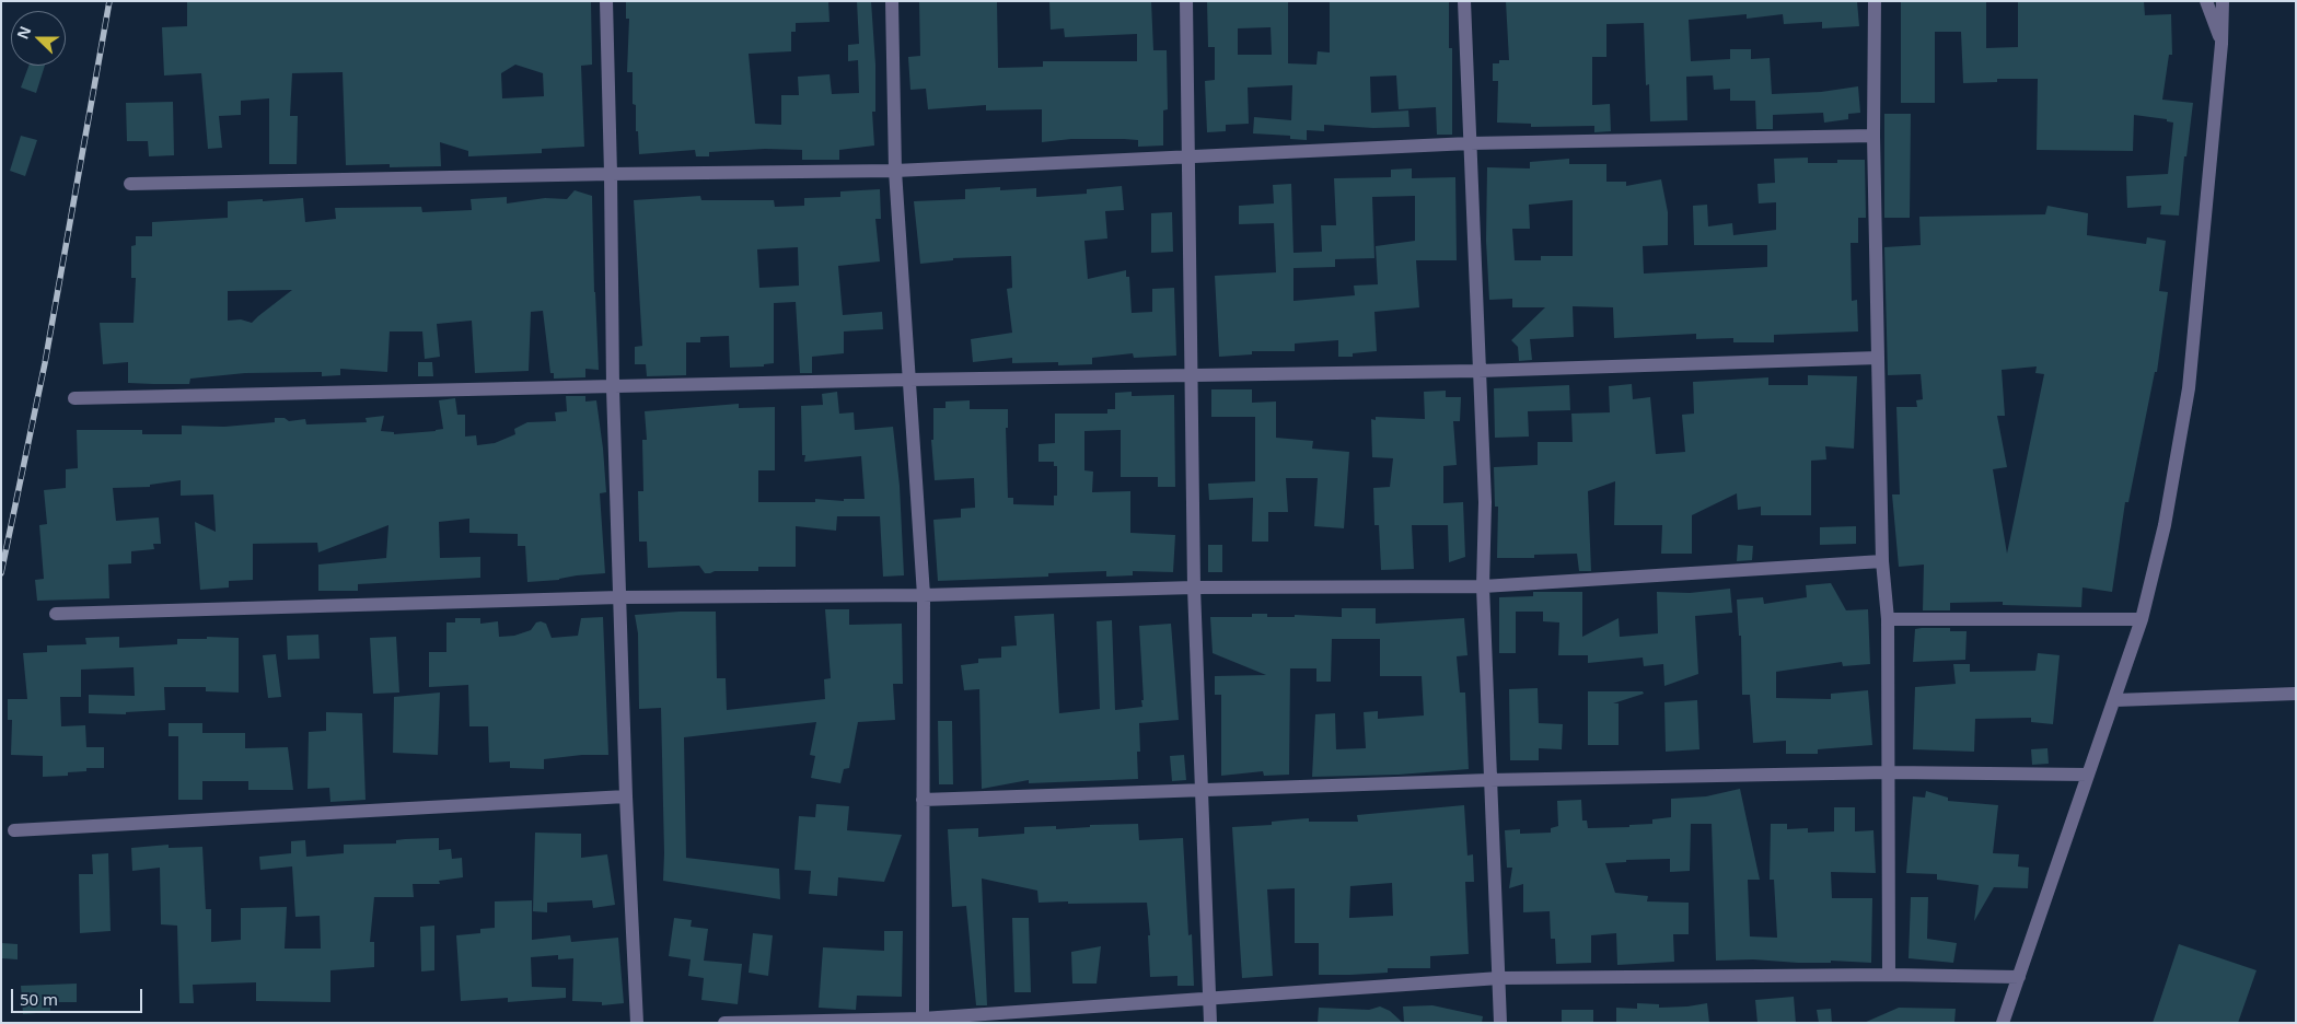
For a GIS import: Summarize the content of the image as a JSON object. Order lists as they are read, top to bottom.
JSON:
{
  "scale_bar": "50 m",
  "north": "left"
}
